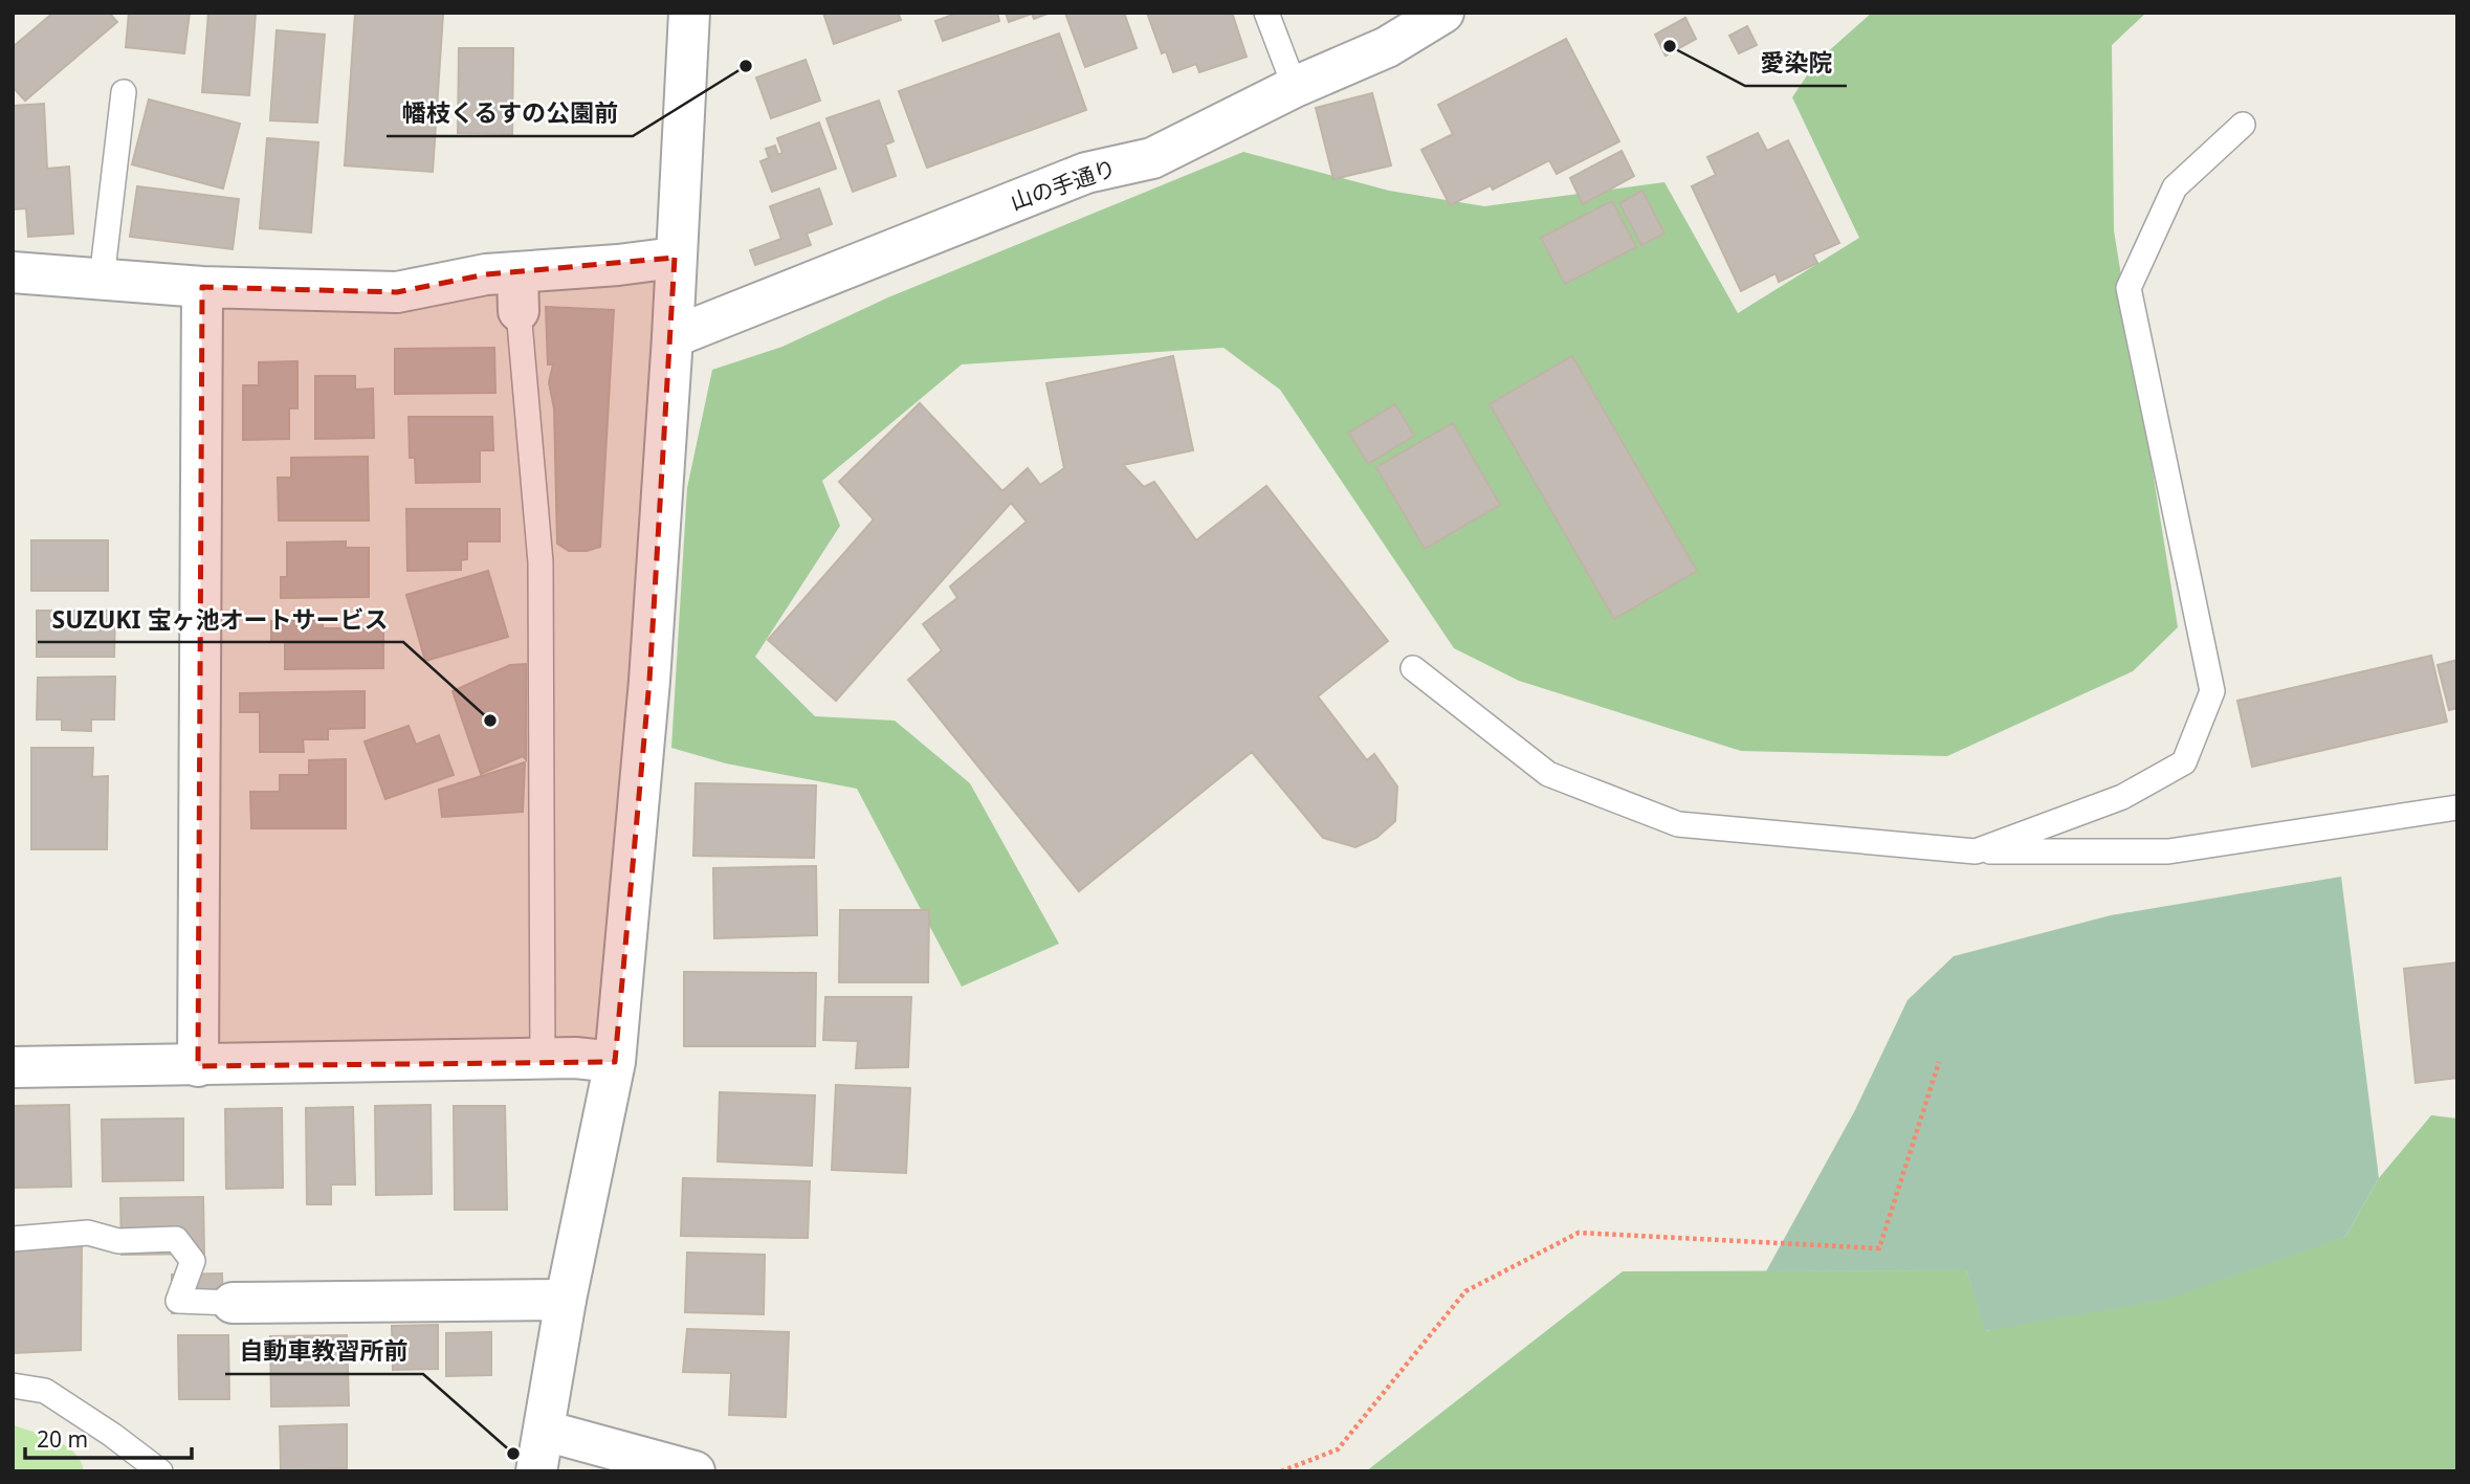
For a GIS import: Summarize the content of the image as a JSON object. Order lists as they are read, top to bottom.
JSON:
{
  "streets": {
    "street": ["山の手通り"]
  },
  "places": [
    "愛染院",
    "幡枝くるすの公園前",
    "SUZUKI 宝ヶ池オートサービス",
    "自動車教習所前"
  ],
  "scale_bar": "20 m"
}
